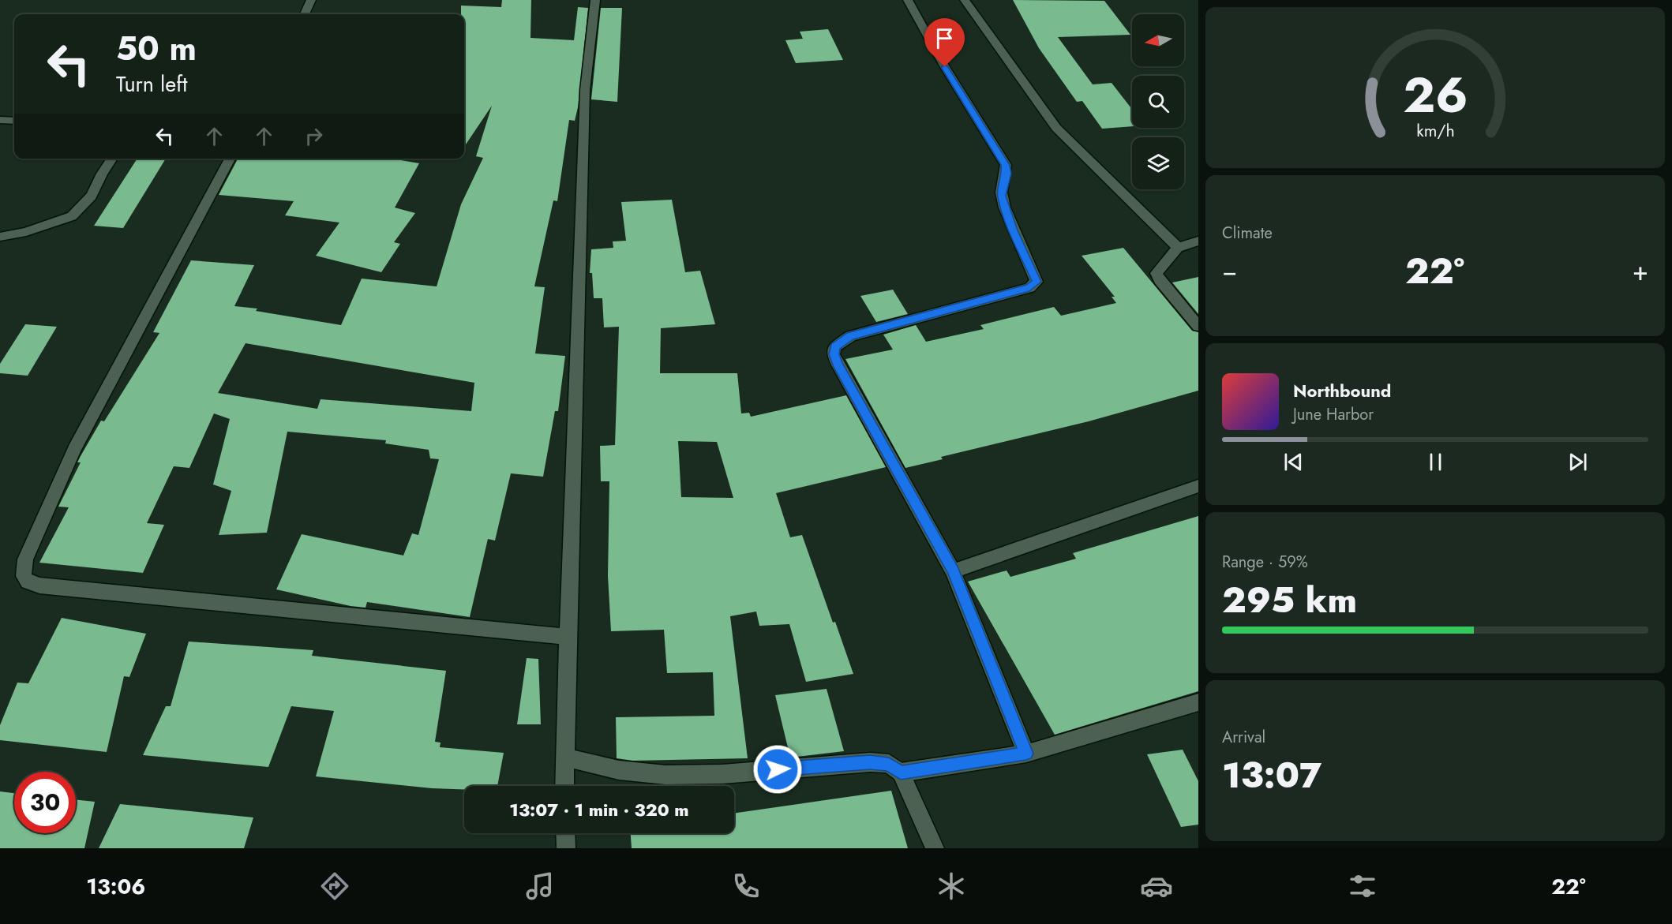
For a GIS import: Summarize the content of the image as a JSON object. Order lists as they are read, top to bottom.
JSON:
{
  "north": "left",
  "page": {
    "turn": ["50 m", "Turn left"],
    "tile": [
      "Climate",
      ["Range · 59%", "295 km"],
      ["Arrival", "13:07"]
    ],
    "heat": ["−", "22°", "+"],
    "song": ["Northbound", "June Harbor"],
    "limit": "30",
    "trip": "13:07 · 1 min · 320 m",
    "tabs": ["13:06", "22°"],
    "gauge": ["26", "km/h"]
  }
}
